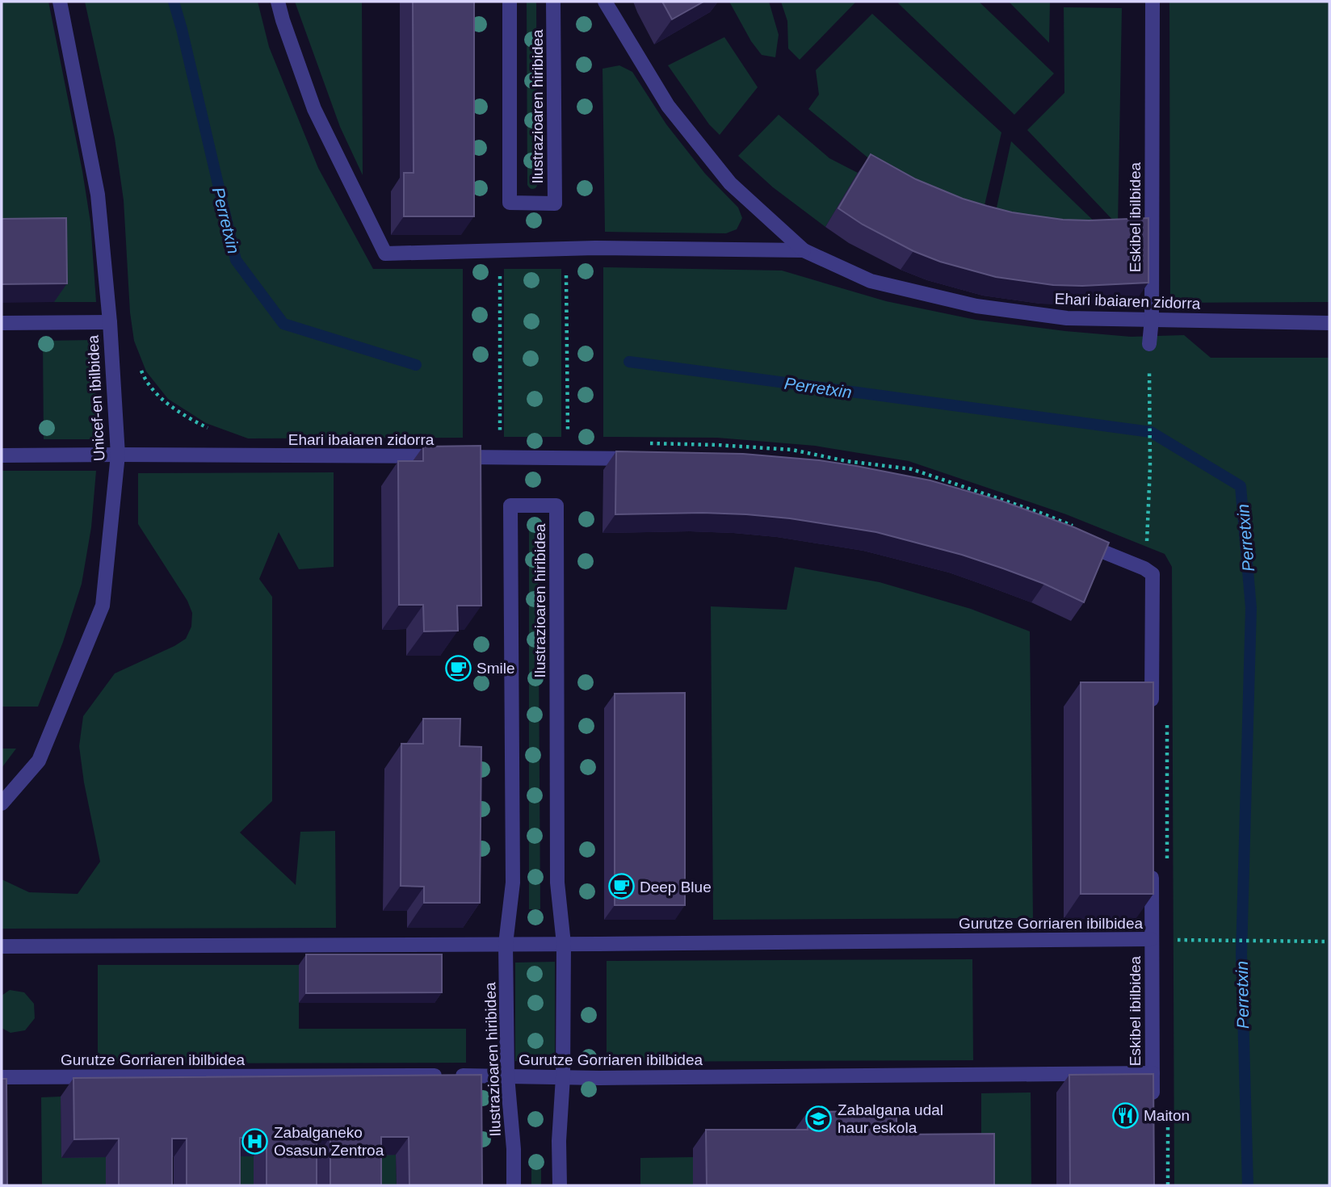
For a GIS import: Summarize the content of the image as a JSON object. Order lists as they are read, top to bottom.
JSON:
{
  "streets": {
    "street": [
      "Ilustrazioaren hiribidea",
      "Eskibel ibilbidea",
      "Ehari ibaiaren zidorra",
      "Unicef-en ibilbidea",
      "Gurutze Gorriaren ibilbidea"
    ]
  },
  "crossings": [
    ["Ilustrazioaren hiribidea", "Gurutze Gorriaren ibilbidea"],
    ["Eskibel ibilbidea", "Ehari ibaiaren zidorra"],
    ["Eskibel ibilbidea", "Gurutze Gorriaren ibilbidea"],
    ["Ehari ibaiaren zidorra", "Unicef-en ibilbidea"]
  ],
  "water": ["Perretxin"],
  "places": {
    "cafe": ["Smile", "Deep Blue"],
    "restaurant": ["Maiton"],
    "school or university": ["Zabalgana udal haur eskola"],
    "hospital": ["Zabalganeko Osasun Zentroa"]
  }
}
